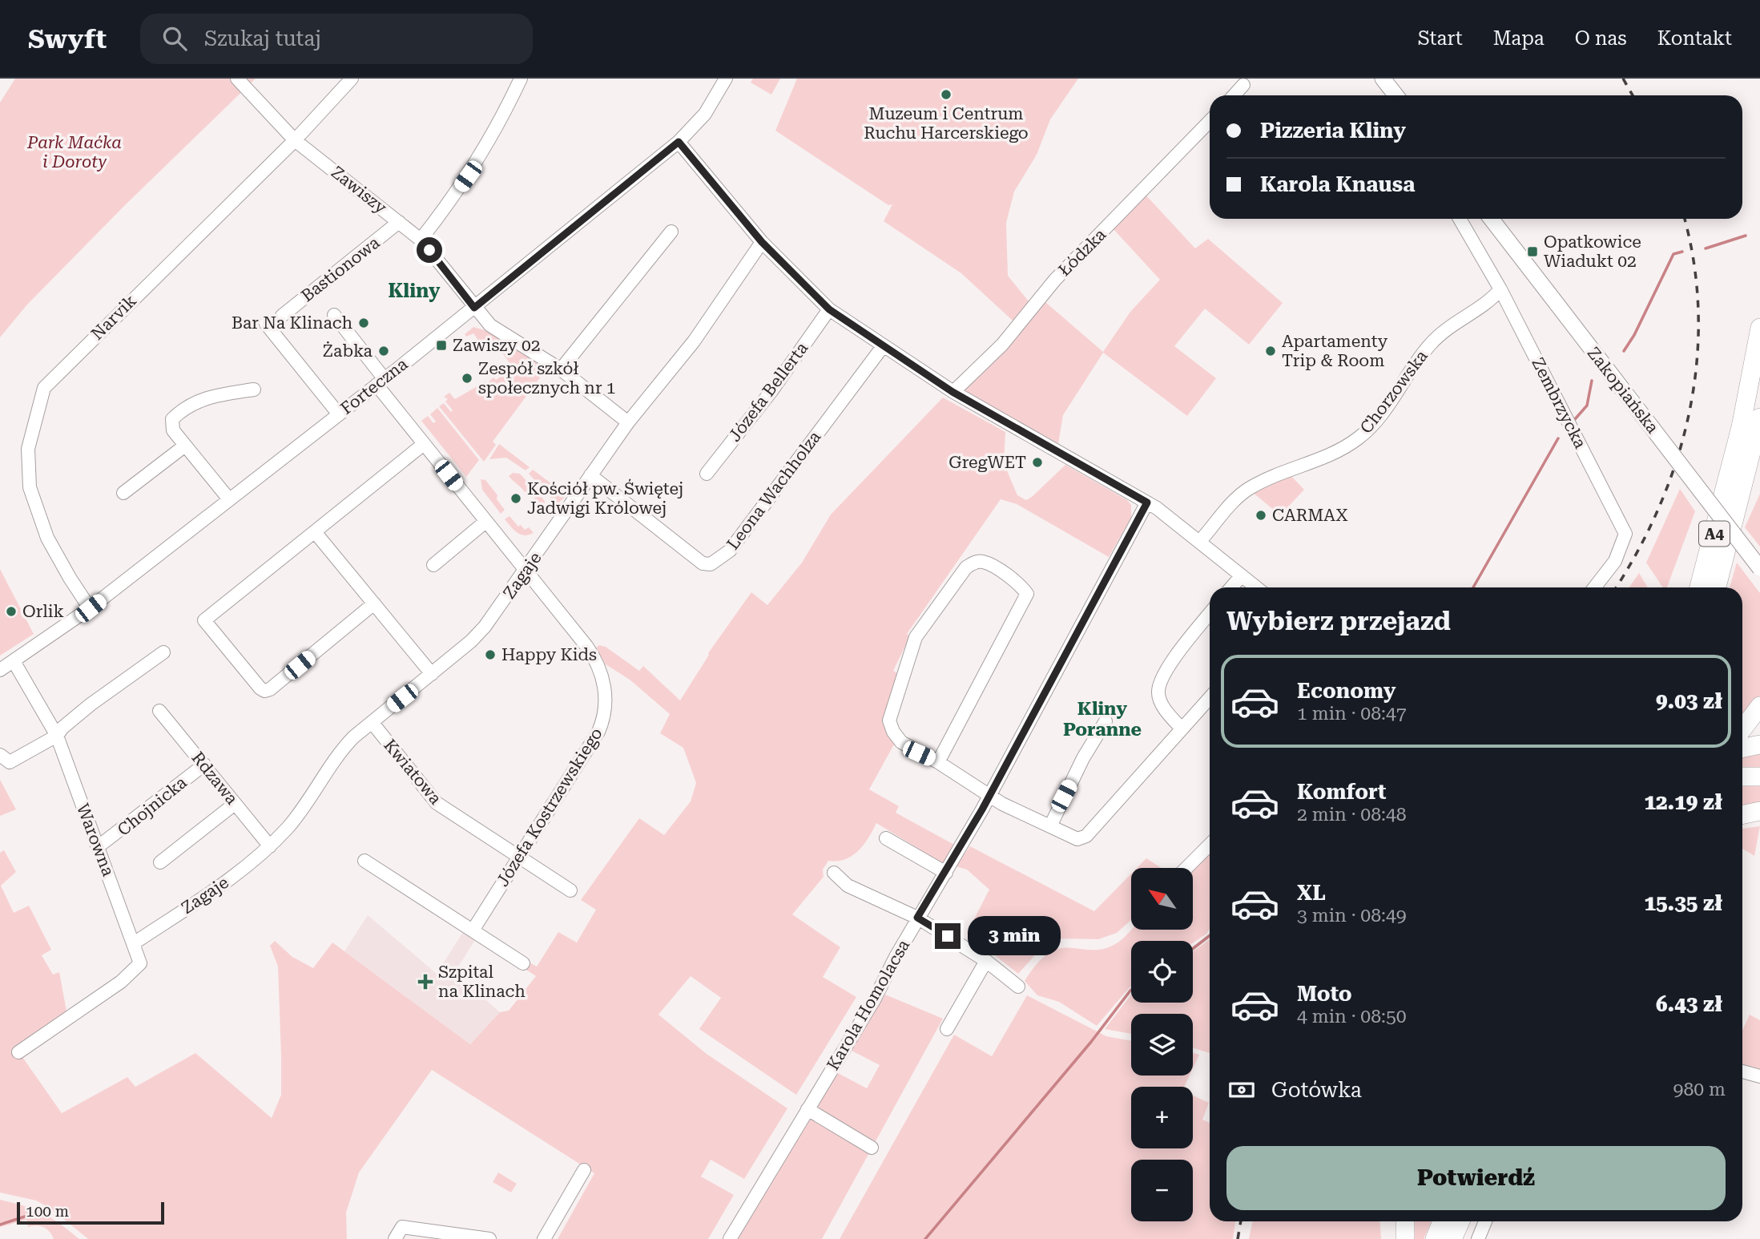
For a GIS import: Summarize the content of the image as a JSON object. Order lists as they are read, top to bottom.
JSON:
{
  "streets": {
    "highway": ["A4"],
    "main road": ["Zakopiańska"],
    "street": [
      "Zawiszy",
      "Łódzka",
      "Bastionowa",
      "Narvik",
      "Forteczna",
      "Józefa Bellerta",
      "Chorzowska",
      "Zembrzycka",
      "Leona Wachholza",
      "Zagaje",
      "Kwiatowa",
      "Rdzawa",
      "Chojnicka",
      "Józefa Kostrzewskiego",
      "Warowna",
      "Karola Homolacsa"
    ]
  },
  "crossings": [
    ["Zawiszy", "Bastionowa"],
    ["Zawiszy", "Narvik"],
    ["Zawiszy", "Forteczna"],
    ["Zawiszy", "Zagaje"],
    ["Narvik", "Forteczna"],
    ["Forteczna", "Józefa Kostrzewskiego"],
    ["Forteczna", "Warowna"],
    ["Chorzowska", "Zembrzycka"],
    ["Leona Wachholza", "Zagaje"],
    ["Zagaje", "Kwiatowa"],
    ["Zagaje", "Rdzawa"],
    ["Zagaje", "Józefa Kostrzewskiego"],
    ["Zagaje", "Warowna"],
    ["Kwiatowa", "Józefa Kostrzewskiego"],
    ["Rdzawa", "Chojnicka"],
    ["Chojnicka", "Warowna"]
  ],
  "districts": ["Kliny", "Kliny Poranne"],
  "parks": ["Park Maćka i Doroty"],
  "places": {
    "other": [
      "Muzeum i Centrum Ruchu Harcerskiego",
      "Bar Na Klinach",
      "Żabka",
      "Apartamenty Trip & Room",
      "Zespół szkół społecznych nr 1",
      "GregWET",
      "Kościół pw. Świętej Jadwigi Królowej",
      "CARMAX",
      "Orlik",
      "Happy Kids"
    ],
    "transit": ["Opatkowice Wiadukt 02", "Zawiszy 02"],
    "health": ["Szpital na Klinach"]
  },
  "scale_bar": "100 m",
  "north": "top left",
  "page": {
    "header": "Swyft",
    "search": "Szukaj tutaj",
    "nav": [
      "Start",
      "Mapa",
      "O nas",
      "Kontakt"
    ],
    "banner": ["Pizzeria Kliny", "Karola Knausa"],
    "heading": "Wybierz przejazd",
    "list": [
      {
        "name": "Economy",
        "note": "1 min · 08:47",
        "value": "9.03 zł"
      },
      {
        "name": "Komfort",
        "note": "2 min · 08:48",
        "value": "12.19 zł"
      },
      {
        "name": "XL",
        "note": "3 min · 08:49",
        "value": "15.35 zł"
      },
      {
        "name": "Moto",
        "note": "4 min · 08:50",
        "value": "6.43 zł"
      }
    ],
    "map_buttons": ["+", "−"],
    "bubble": "3 min",
    "pay": ["Gotówka", "980 m"],
    "buttons": "Potwierdź",
    "scale": "100 m"
  }
}
